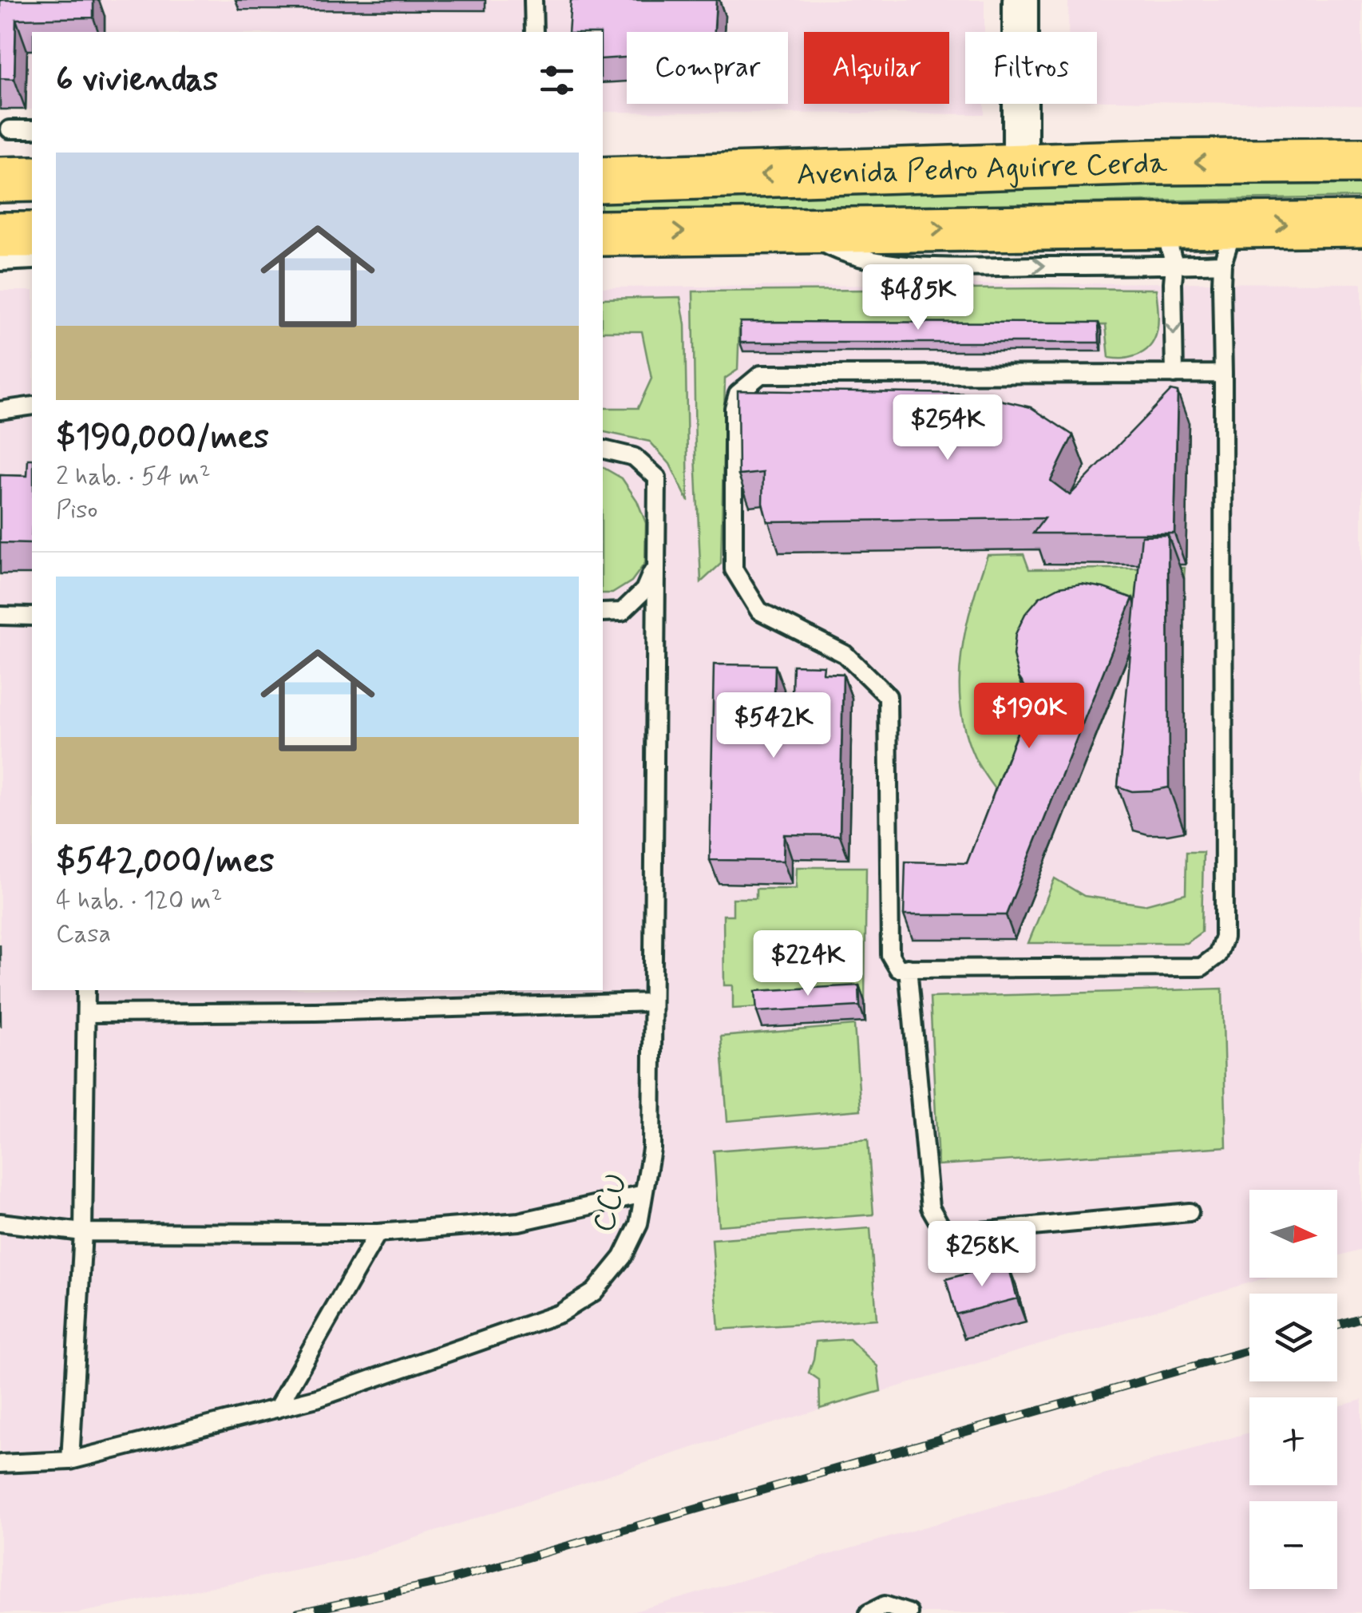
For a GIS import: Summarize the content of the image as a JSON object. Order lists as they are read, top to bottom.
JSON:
{
  "streets": {
    "main road": ["Avenida Pedro Aguirre Cerda"],
    "lane": ["CCU"]
  },
  "north": "right",
  "page": {
    "chip": ["Comprar", "Alquilar", "Filtros"],
    "heading": "6 viviendas",
    "list": [
      {
        "name": "$190,000/mes",
        "note": "2 hab. · 54 m² · Piso"
      },
      {
        "name": "$542,000/mes",
        "note": "4 hab. · 120 m² · Casa"
      }
    ],
    "price": [
      "$485K",
      "$254K",
      "$190K",
      "$542K",
      "$224K",
      "$258K"
    ],
    "map_buttons": ["+", "−"]
  }
}
